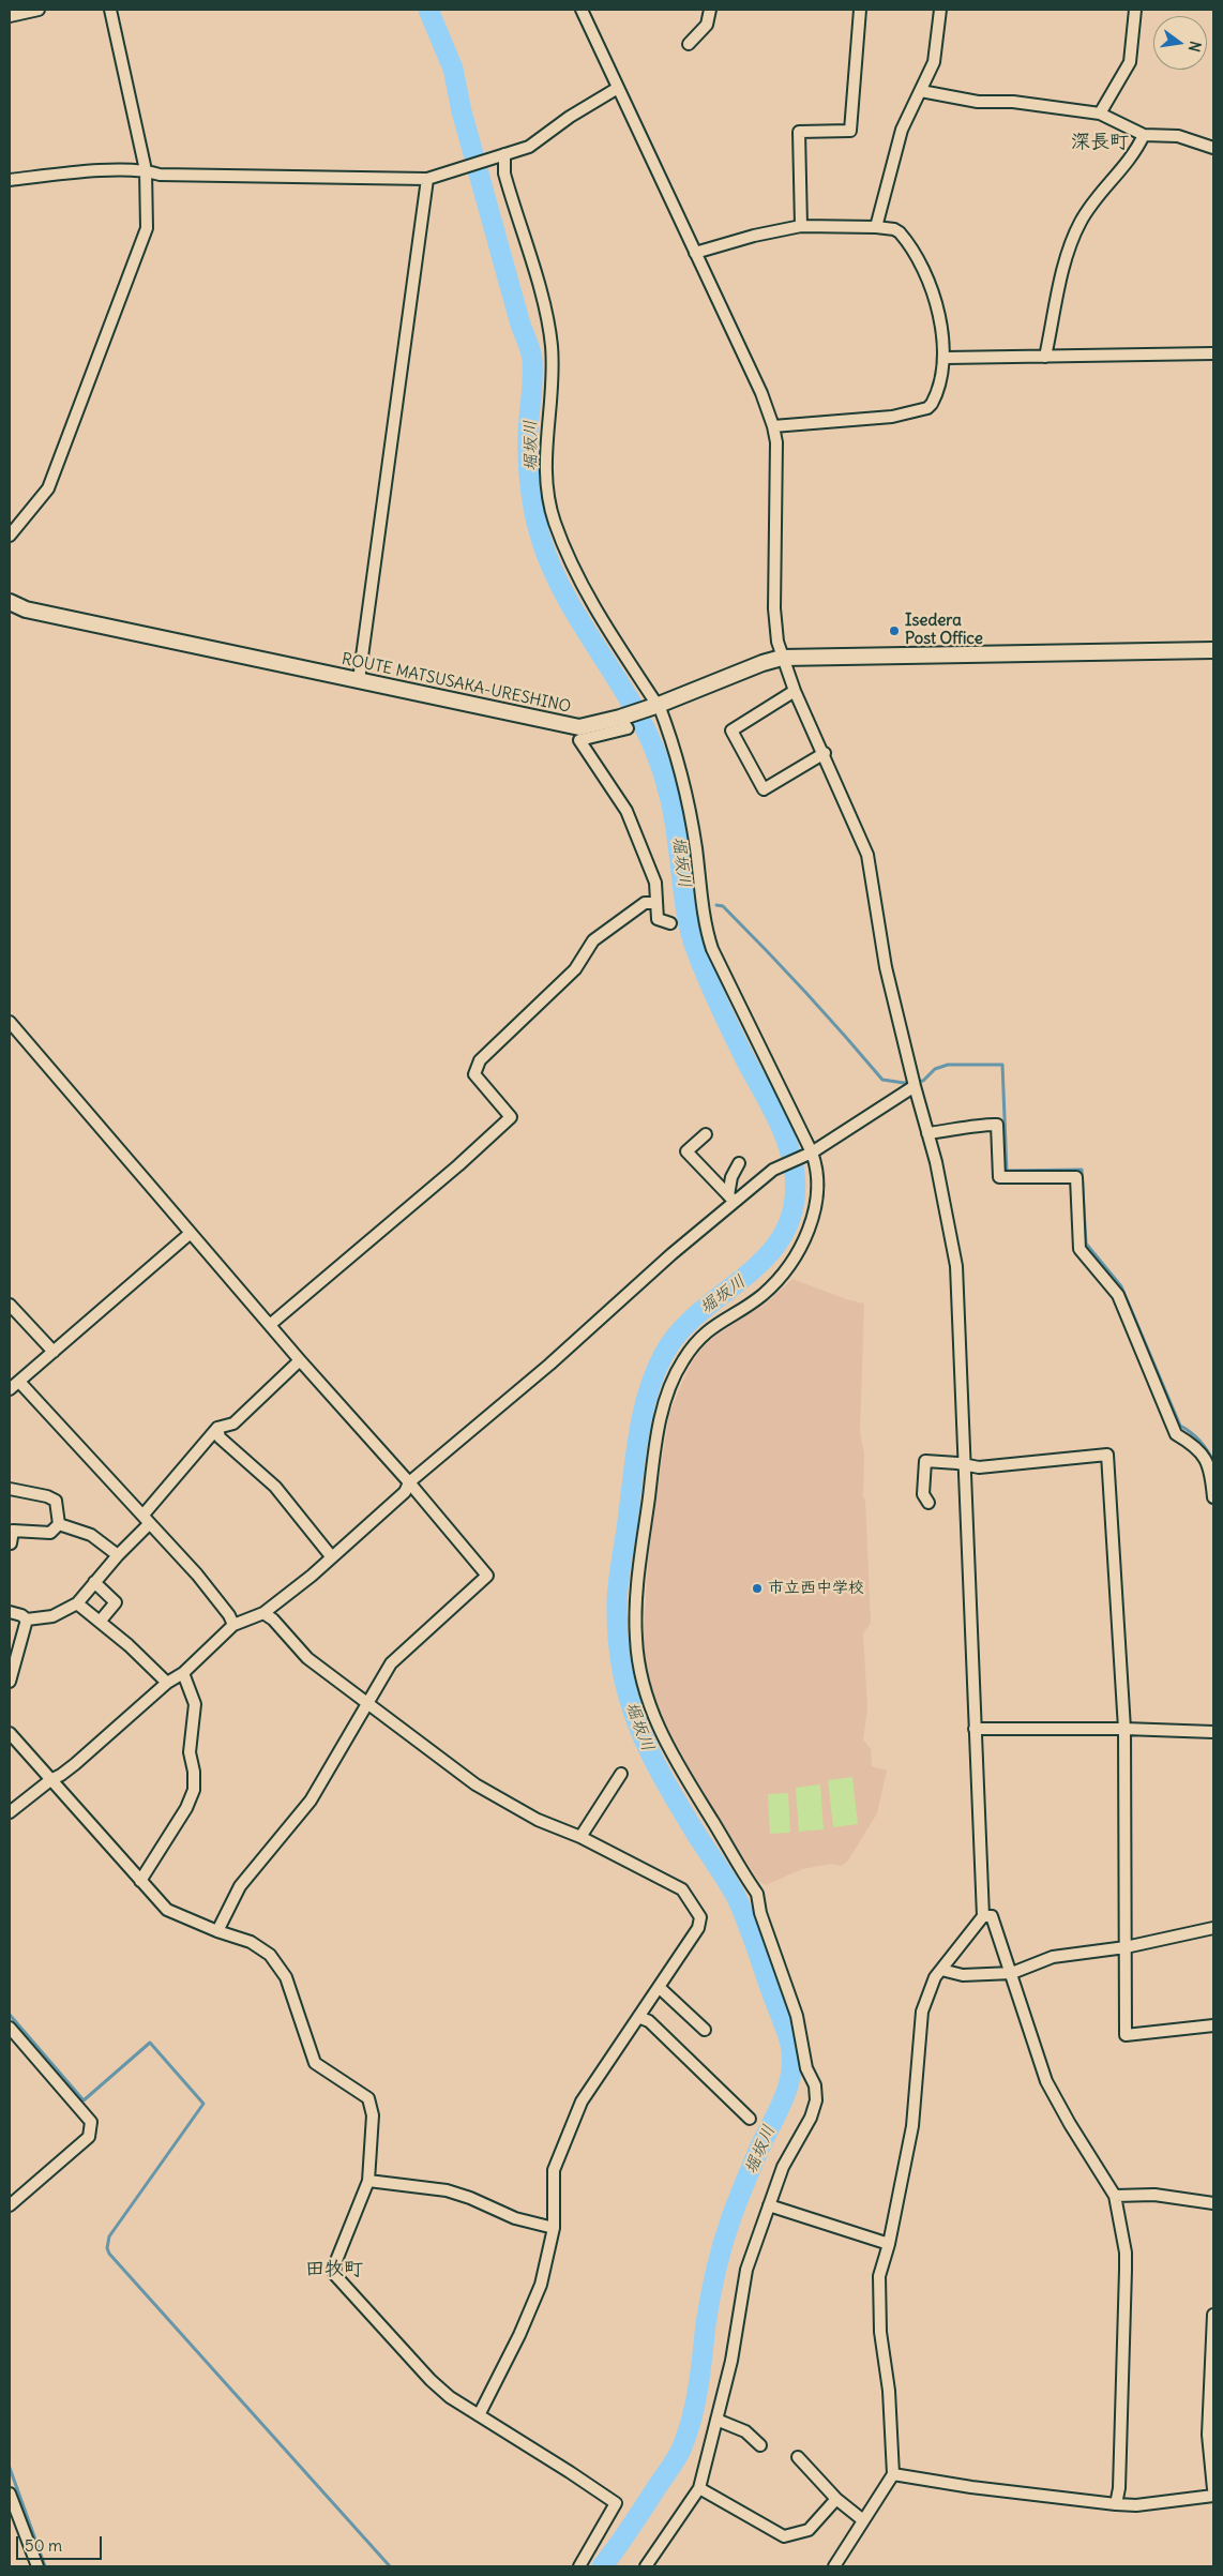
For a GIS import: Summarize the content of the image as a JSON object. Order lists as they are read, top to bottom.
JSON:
{
  "streets": {
    "main road": ["ROUTE MATSUSAKA-URESHINO"]
  },
  "districts": ["深長町", "田牧町"],
  "water": ["堀坂川"],
  "places": ["Isedera Post Office", "市立西中学校"],
  "scale_bar": "50 m",
  "north": "right"
}
